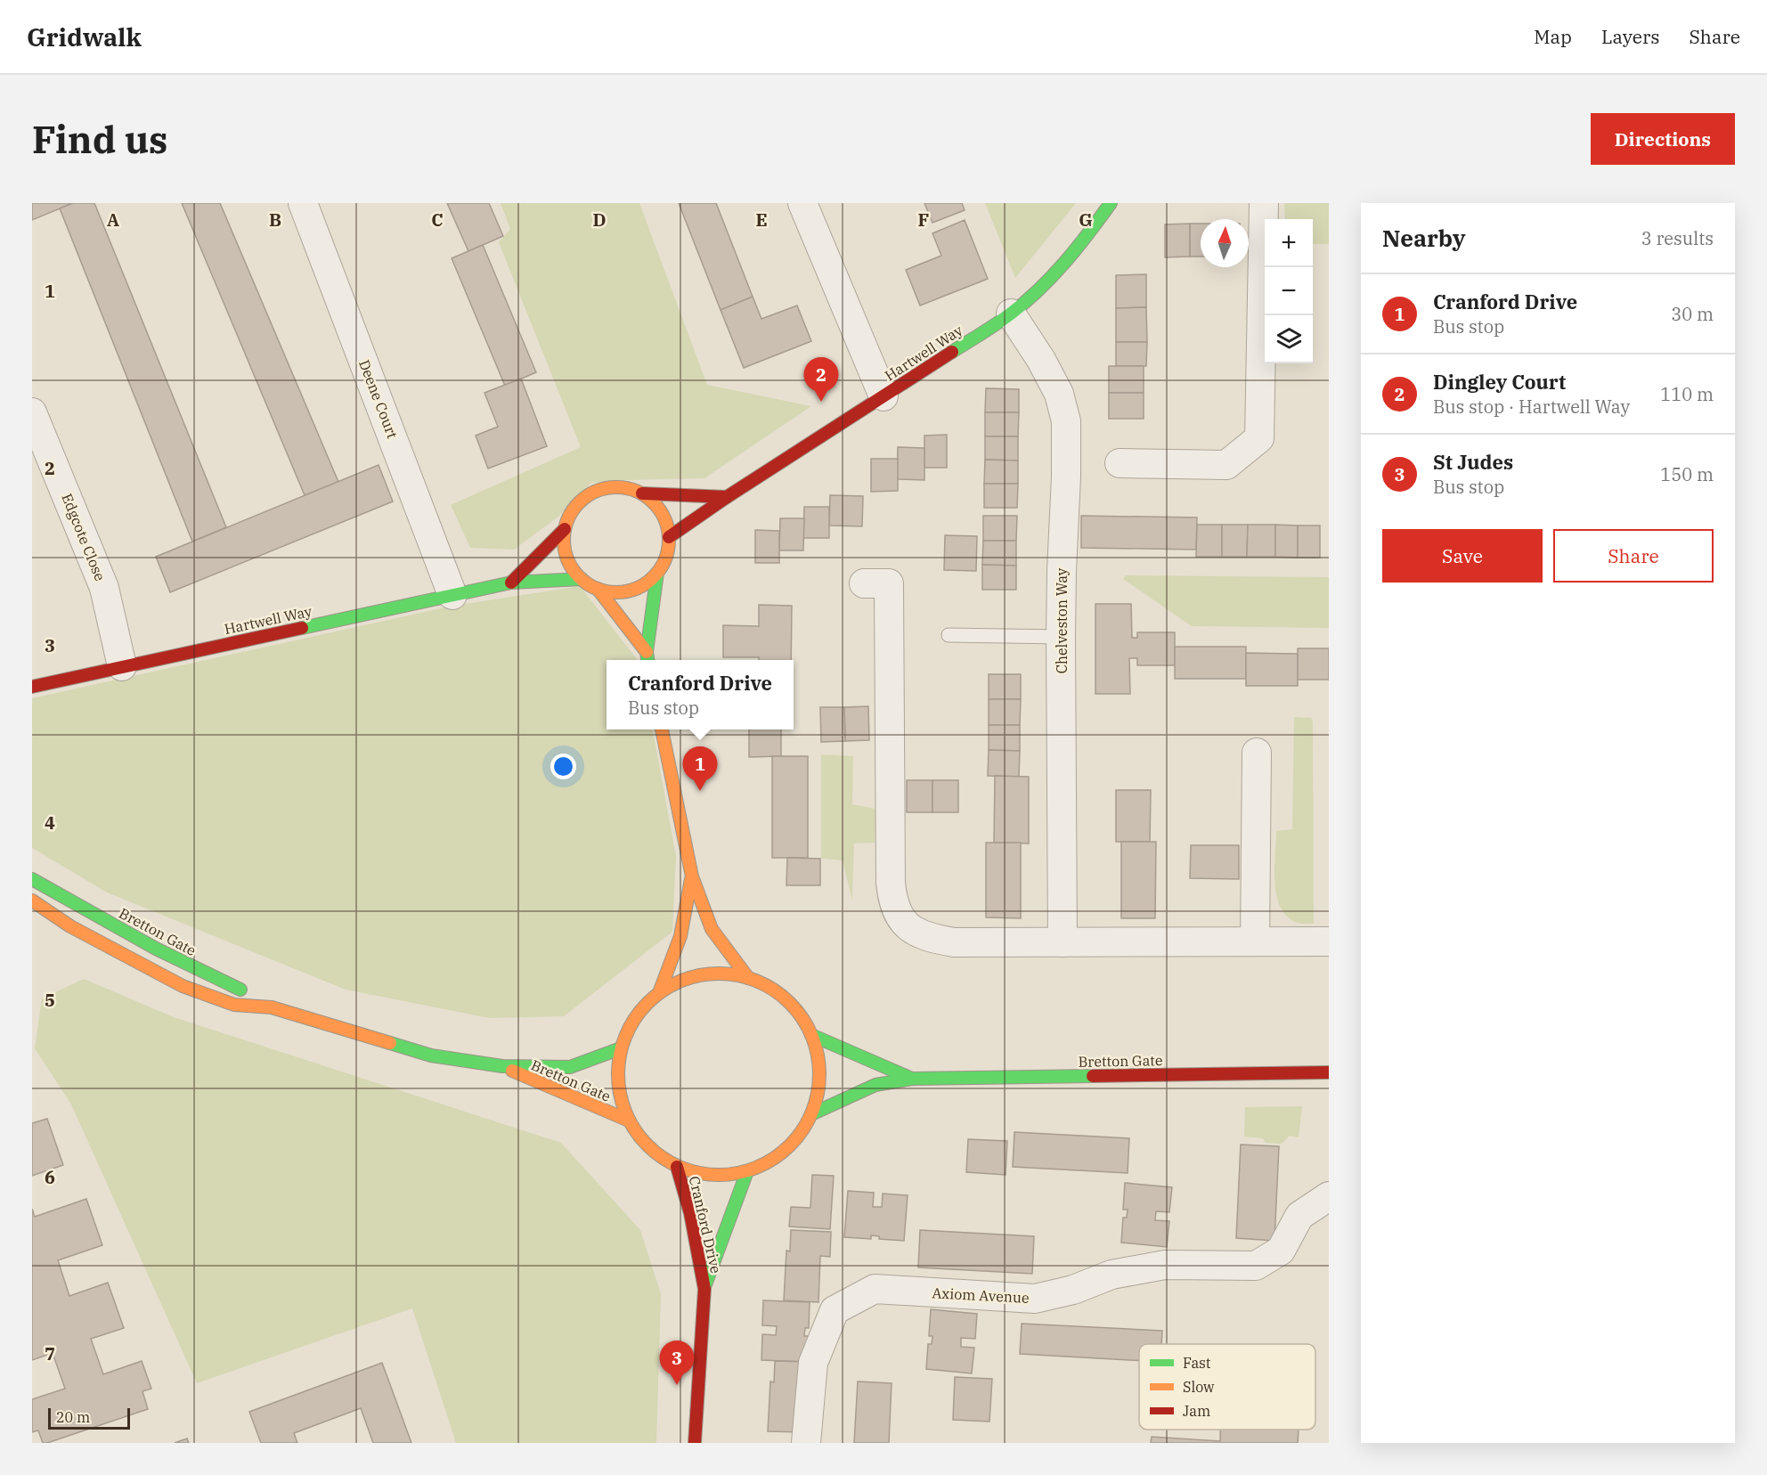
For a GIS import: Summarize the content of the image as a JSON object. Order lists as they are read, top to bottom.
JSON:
{
  "streets": {
    "street": [
      "Hartwell Way",
      "Deene Court",
      "Edgcote Close",
      "Chelveston Way",
      "Bretton Gate",
      "Cranford Drive",
      "Axiom Avenue"
    ]
  },
  "crossings": [
    ["Hartwell Way", "Deene Court"],
    ["Hartwell Way", "Edgcote Close"],
    ["Hartwell Way", "Chelveston Way"]
  ],
  "legend": ["Fast", "Slow", "Jam"],
  "scale_bar": "20 m",
  "north": "top",
  "page": {
    "header": "Gridwalk",
    "nav": ["Map", "Layers", "Share"],
    "buttons": [
      "Directions",
      ["Save", "Share"]
    ],
    "title": "Find us",
    "heading": ["Nearby", "3 results"],
    "map_buttons": ["+", "−"],
    "list": [
      {
        "mark": "1",
        "name": "Cranford Drive",
        "note": "Bus stop",
        "value": "30 m"
      },
      {
        "mark": "2",
        "name": "Dingley Court",
        "note": "Bus stop · Hartwell Way",
        "value": "110 m"
      },
      {
        "mark": "3",
        "name": "St Judes",
        "note": "Bus stop",
        "value": "150 m"
      }
    ],
    "pins": ["2", "1", "3"],
    "popup": ["Cranford Drive", "Bus stop"],
    "scale": "20 m"
  },
  "grid": {
    "columns": [
      "A",
      "B",
      "C",
      "D",
      "E",
      "F",
      "G"
    ],
    "rows": [
      "1",
      "2",
      "3",
      "4",
      "5",
      "6",
      "7"
    ]
  }
}
